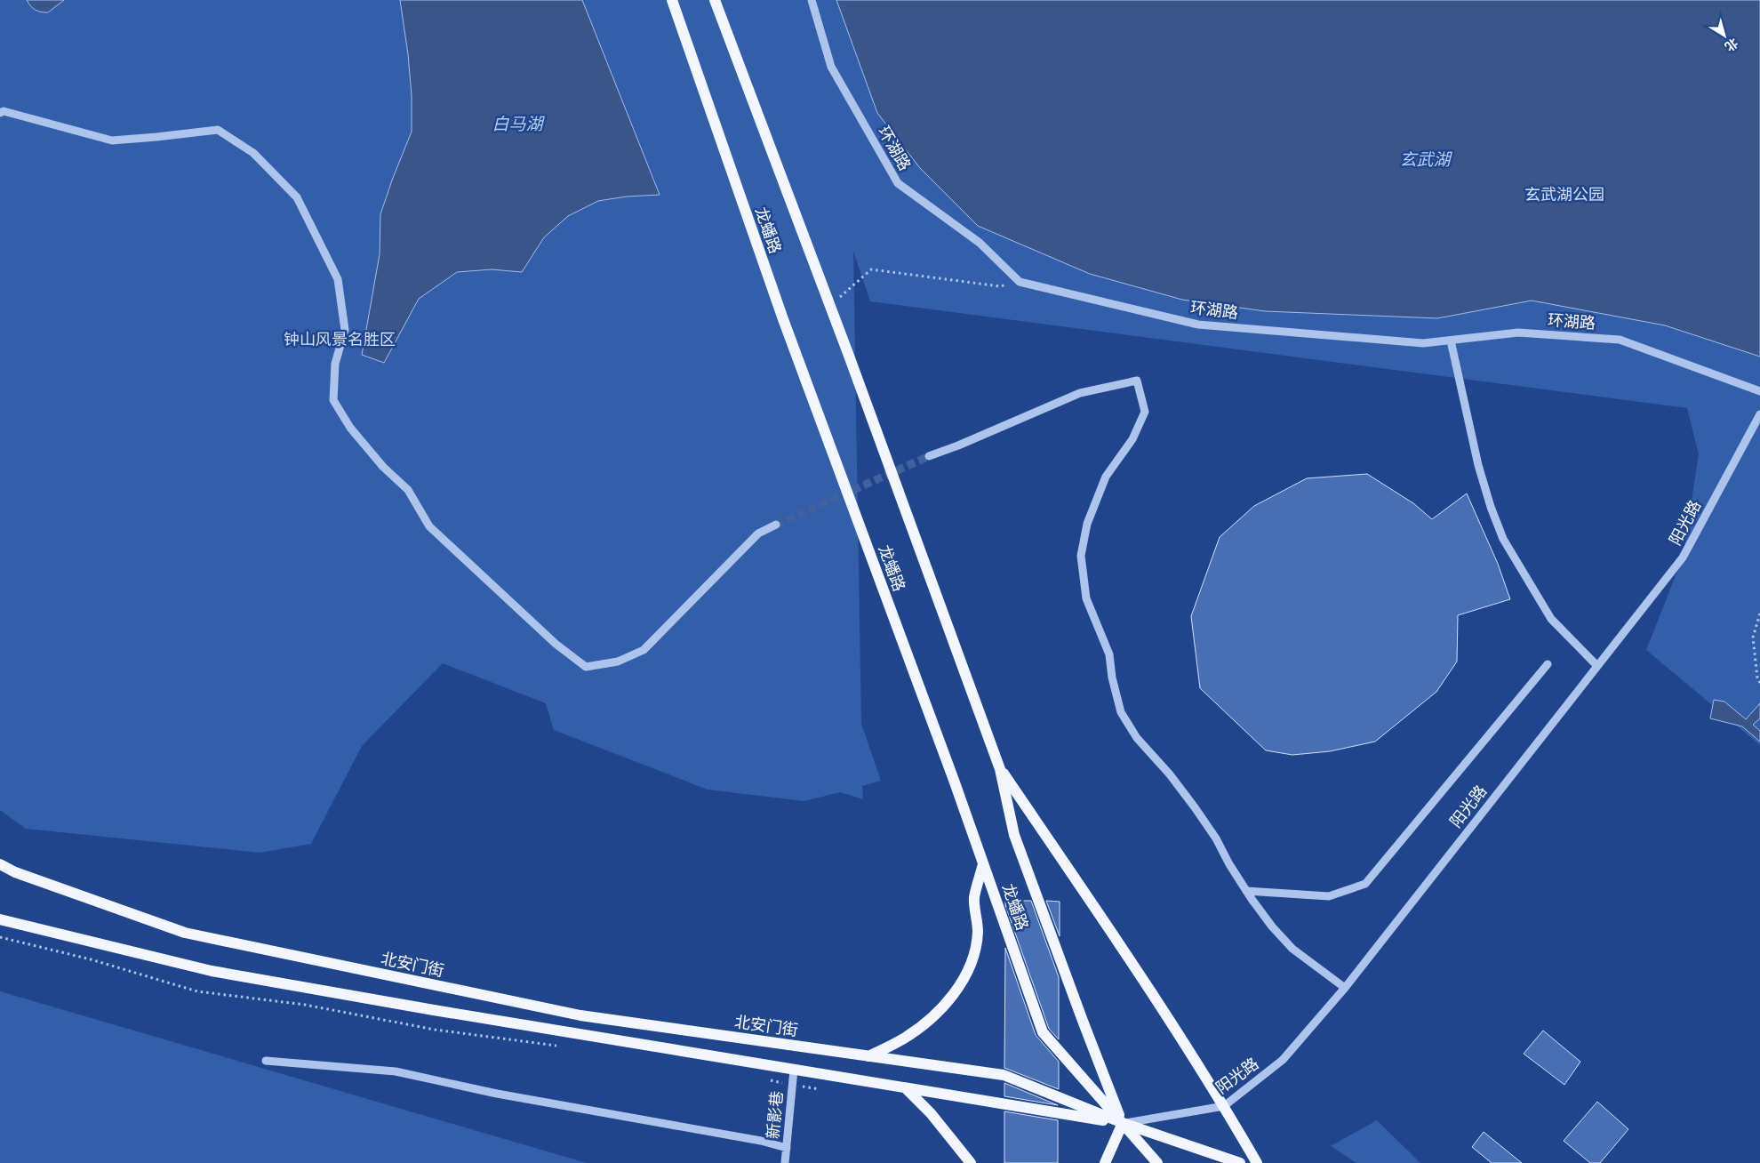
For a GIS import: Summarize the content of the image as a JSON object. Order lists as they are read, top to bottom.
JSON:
{
  "streets": {
    "main road": ["龙蟠路", "北安门街"],
    "street": ["环湖路", "阳光路", "新影巷"]
  },
  "crossings": [
    ["龙蟠路", "阳光路"],
    ["龙蟠路", "北安门街"],
    ["阳光路", "北安门街"]
  ],
  "water": ["白马湖", "玄武湖"],
  "parks": ["玄武湖公园", "钟山风景名胜区"],
  "north": "bottom right"
}
